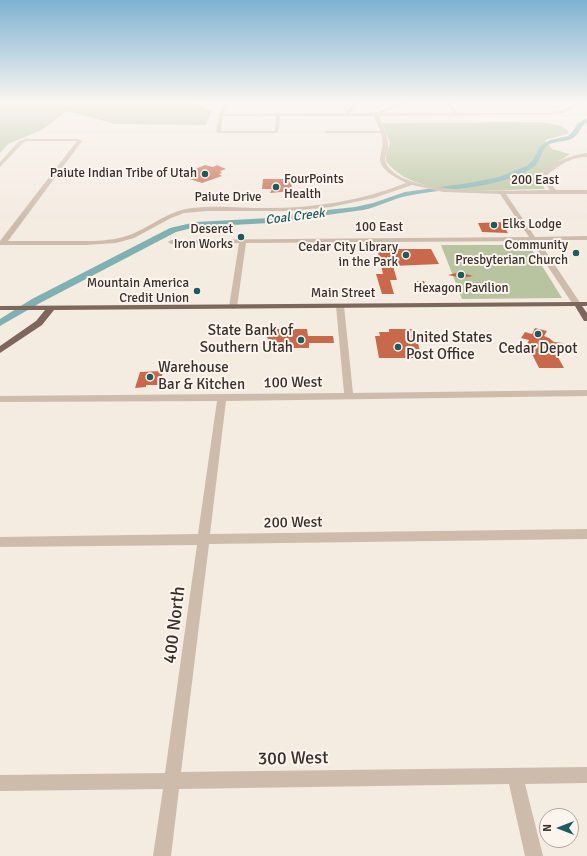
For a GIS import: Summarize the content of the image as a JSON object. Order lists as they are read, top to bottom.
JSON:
{
  "streets": {
    "main road": ["Main Street"],
    "street": [
      "200 East",
      "Paiute Drive",
      "100 East",
      "100 West",
      "200 West",
      "400 North",
      "300 West"
    ]
  },
  "crossings": [
    ["200 East", "Paiute Drive"],
    ["100 West", "400 North"],
    ["200 West", "400 North"],
    ["400 North", "300 West"]
  ],
  "water": ["Coal Creek"],
  "places": [
    "Paiute Indian Tribe of Utah",
    "FourPoints Health",
    "Elks Lodge",
    "Deseret Iron Works",
    "Community Presbyterian Church",
    "Cedar City Library in the Park",
    "Hexagon Pavilion",
    "Mountain America Credit Union",
    "Cedar Depot",
    "State Bank of Southern Utah",
    "United States Post Office",
    "Warehouse Bar & Kitchen"
  ],
  "north": "left"
}
